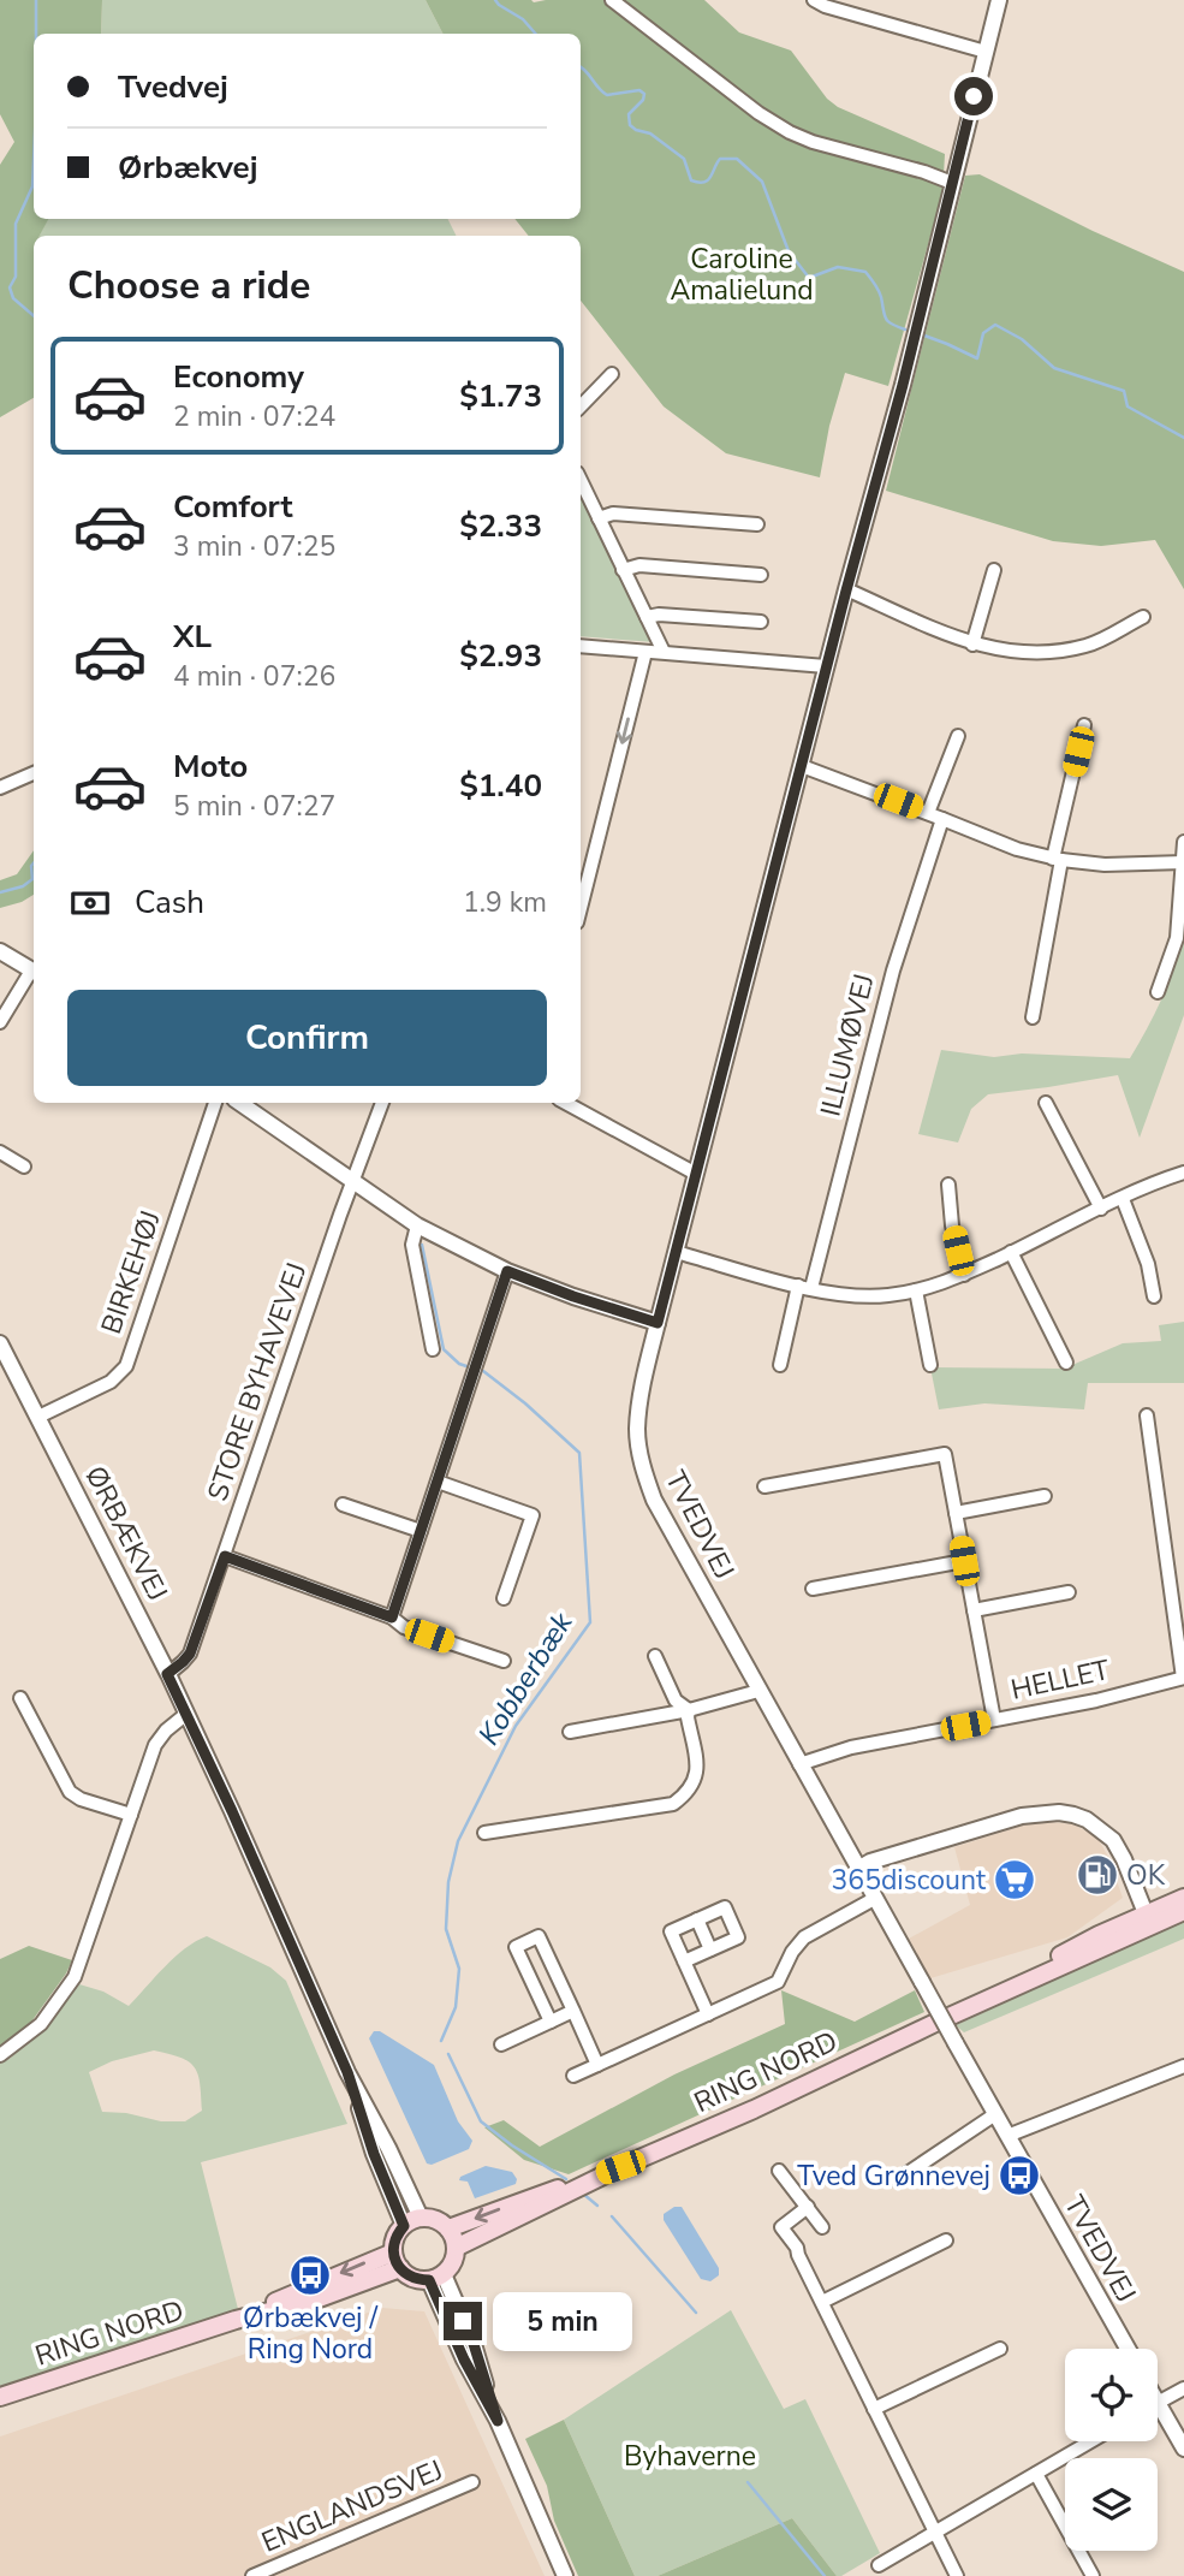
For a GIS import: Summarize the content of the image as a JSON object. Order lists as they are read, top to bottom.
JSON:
{
  "streets": {
    "main road": ["RING NORD"],
    "street": [
      "ILLUMØVEJ",
      "BIRKEHØJ",
      "STORE BYHAVEVEJ",
      "TVEDVEJ",
      "ØRBÆKVEJ",
      "HELLET",
      "ENGLANDSVEJ"
    ]
  },
  "crossings": [
    ["BIRKEHØJ", "ØRBÆKVEJ"],
    ["STORE BYHAVEVEJ", "ØRBÆKVEJ"],
    ["TVEDVEJ", "HELLET"],
    ["ØRBÆKVEJ", "RING NORD"]
  ],
  "water": ["Kobberbæk"],
  "parks": ["Caroline Amalielund", "Byhaverne"],
  "places": {
    "fuel station": ["OK"],
    "supermarket": ["365discount"],
    "bus stop": ["Tved Grønnevej", "Ørbækvej / Ring Nord"]
  },
  "page": {
    "banner": ["Tvedvej", "Ørbækvej"],
    "heading": "Choose a ride",
    "list": [
      {
        "name": "Economy",
        "note": "2 min · 07:24",
        "value": "$1.73"
      },
      {
        "name": "Comfort",
        "note": "3 min · 07:25",
        "value": "$2.33"
      },
      {
        "name": "XL",
        "note": "4 min · 07:26",
        "value": "$2.93"
      },
      {
        "name": "Moto",
        "note": "5 min · 07:27",
        "value": "$1.40"
      }
    ],
    "pay": ["Cash", "1.9 km"],
    "buttons": "Confirm",
    "bubble": "5 min"
  }
}
